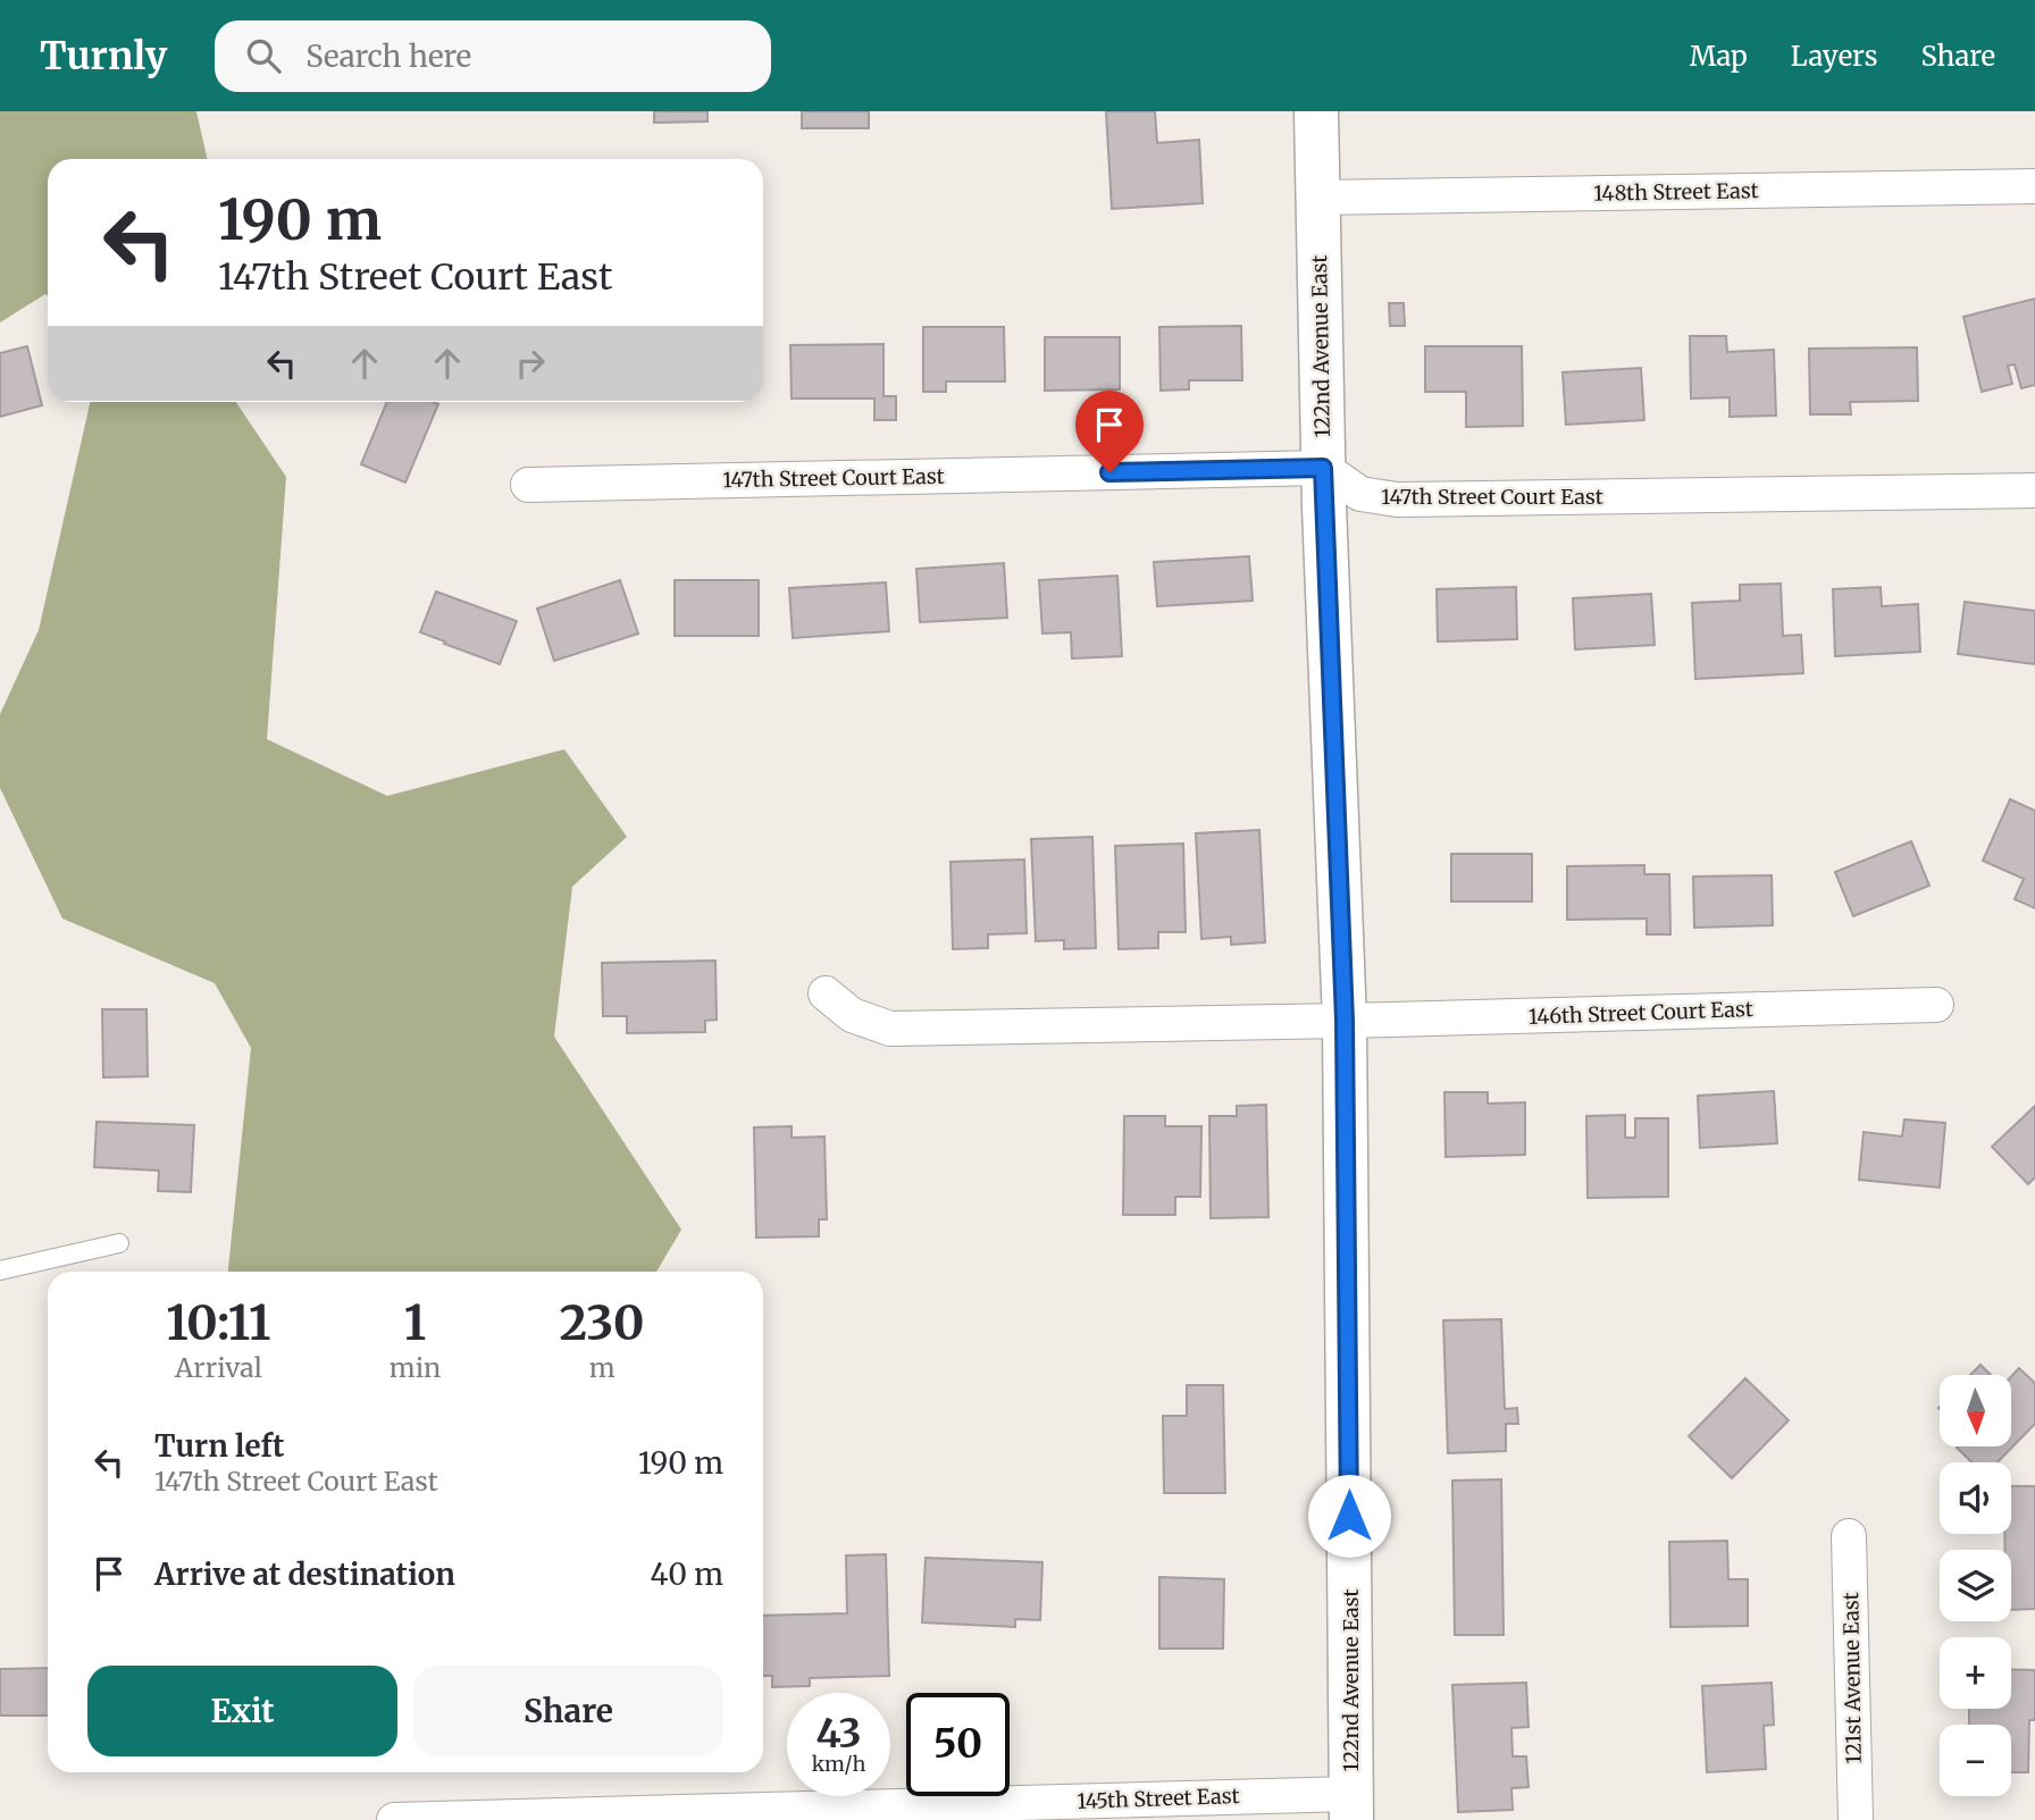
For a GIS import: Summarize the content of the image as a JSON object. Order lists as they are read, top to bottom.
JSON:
{
  "streets": {
    "main road": ["122nd Avenue East"],
    "street": [
      "148th Street East",
      "147th Street Court East",
      "146th Street Court East",
      "121st Avenue East",
      "145th Street East"
    ]
  },
  "crossings": [
    ["148th Street East", "122nd Avenue East"],
    ["122nd Avenue East", "147th Street Court East"],
    ["122nd Avenue East", "146th Street Court East"],
    ["122nd Avenue East", "145th Street East"]
  ],
  "north": "bottom",
  "page": {
    "header": "Turnly",
    "search": "Search here",
    "nav": ["Map", "Layers", "Share"],
    "turn": ["190 m", "147th Street Court East"],
    "eta": [
      "10:11",
      "Arrival",
      "1",
      "min",
      "230",
      "m"
    ],
    "map_buttons": ["+", "−"],
    "list": [
      {
        "name": "Turn left",
        "note": "147th Street Court East",
        "value": "190 m"
      },
      {
        "name": "Arrive at destination",
        "value": "40 m"
      }
    ],
    "buttons": ["Exit", "Share"],
    "speed": "43 km/h",
    "limit": "50"
  }
}
